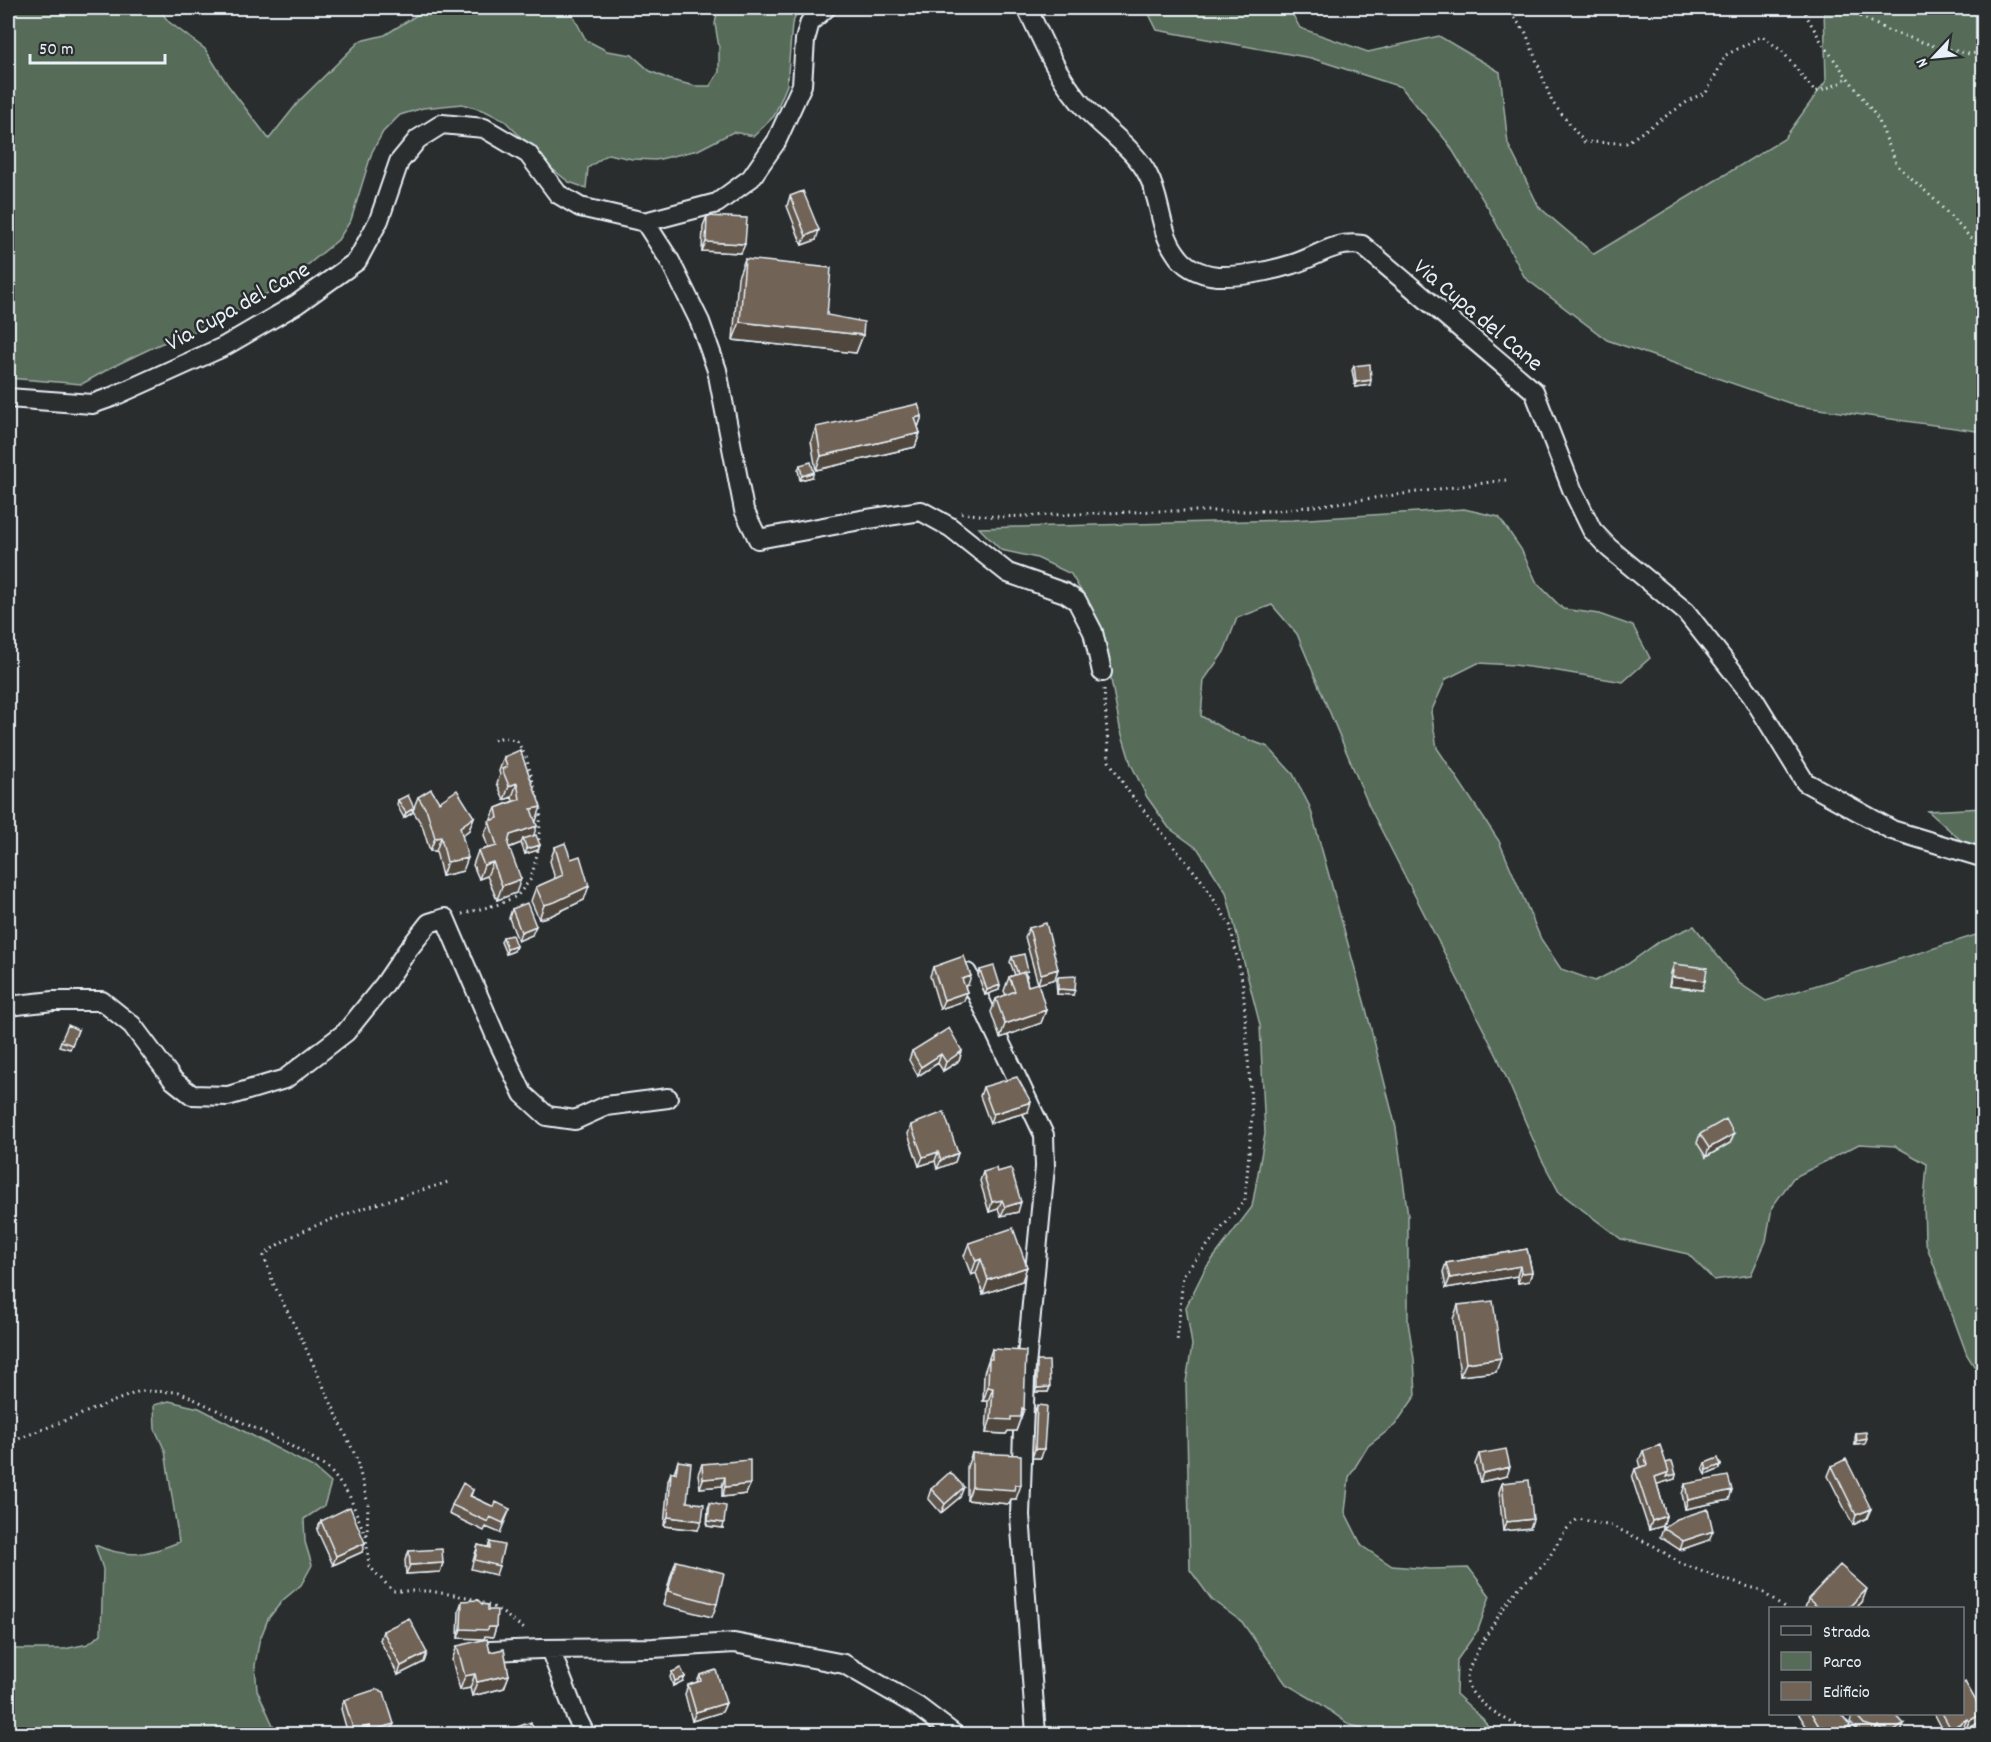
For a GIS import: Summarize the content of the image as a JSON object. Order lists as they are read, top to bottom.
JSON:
{
  "streets": {
    "street": ["Via Cupa del Cane"]
  },
  "legend": ["Strada", "Parco", "Edificio"],
  "scale_bar": "50 m",
  "north": "bottom left"
}
